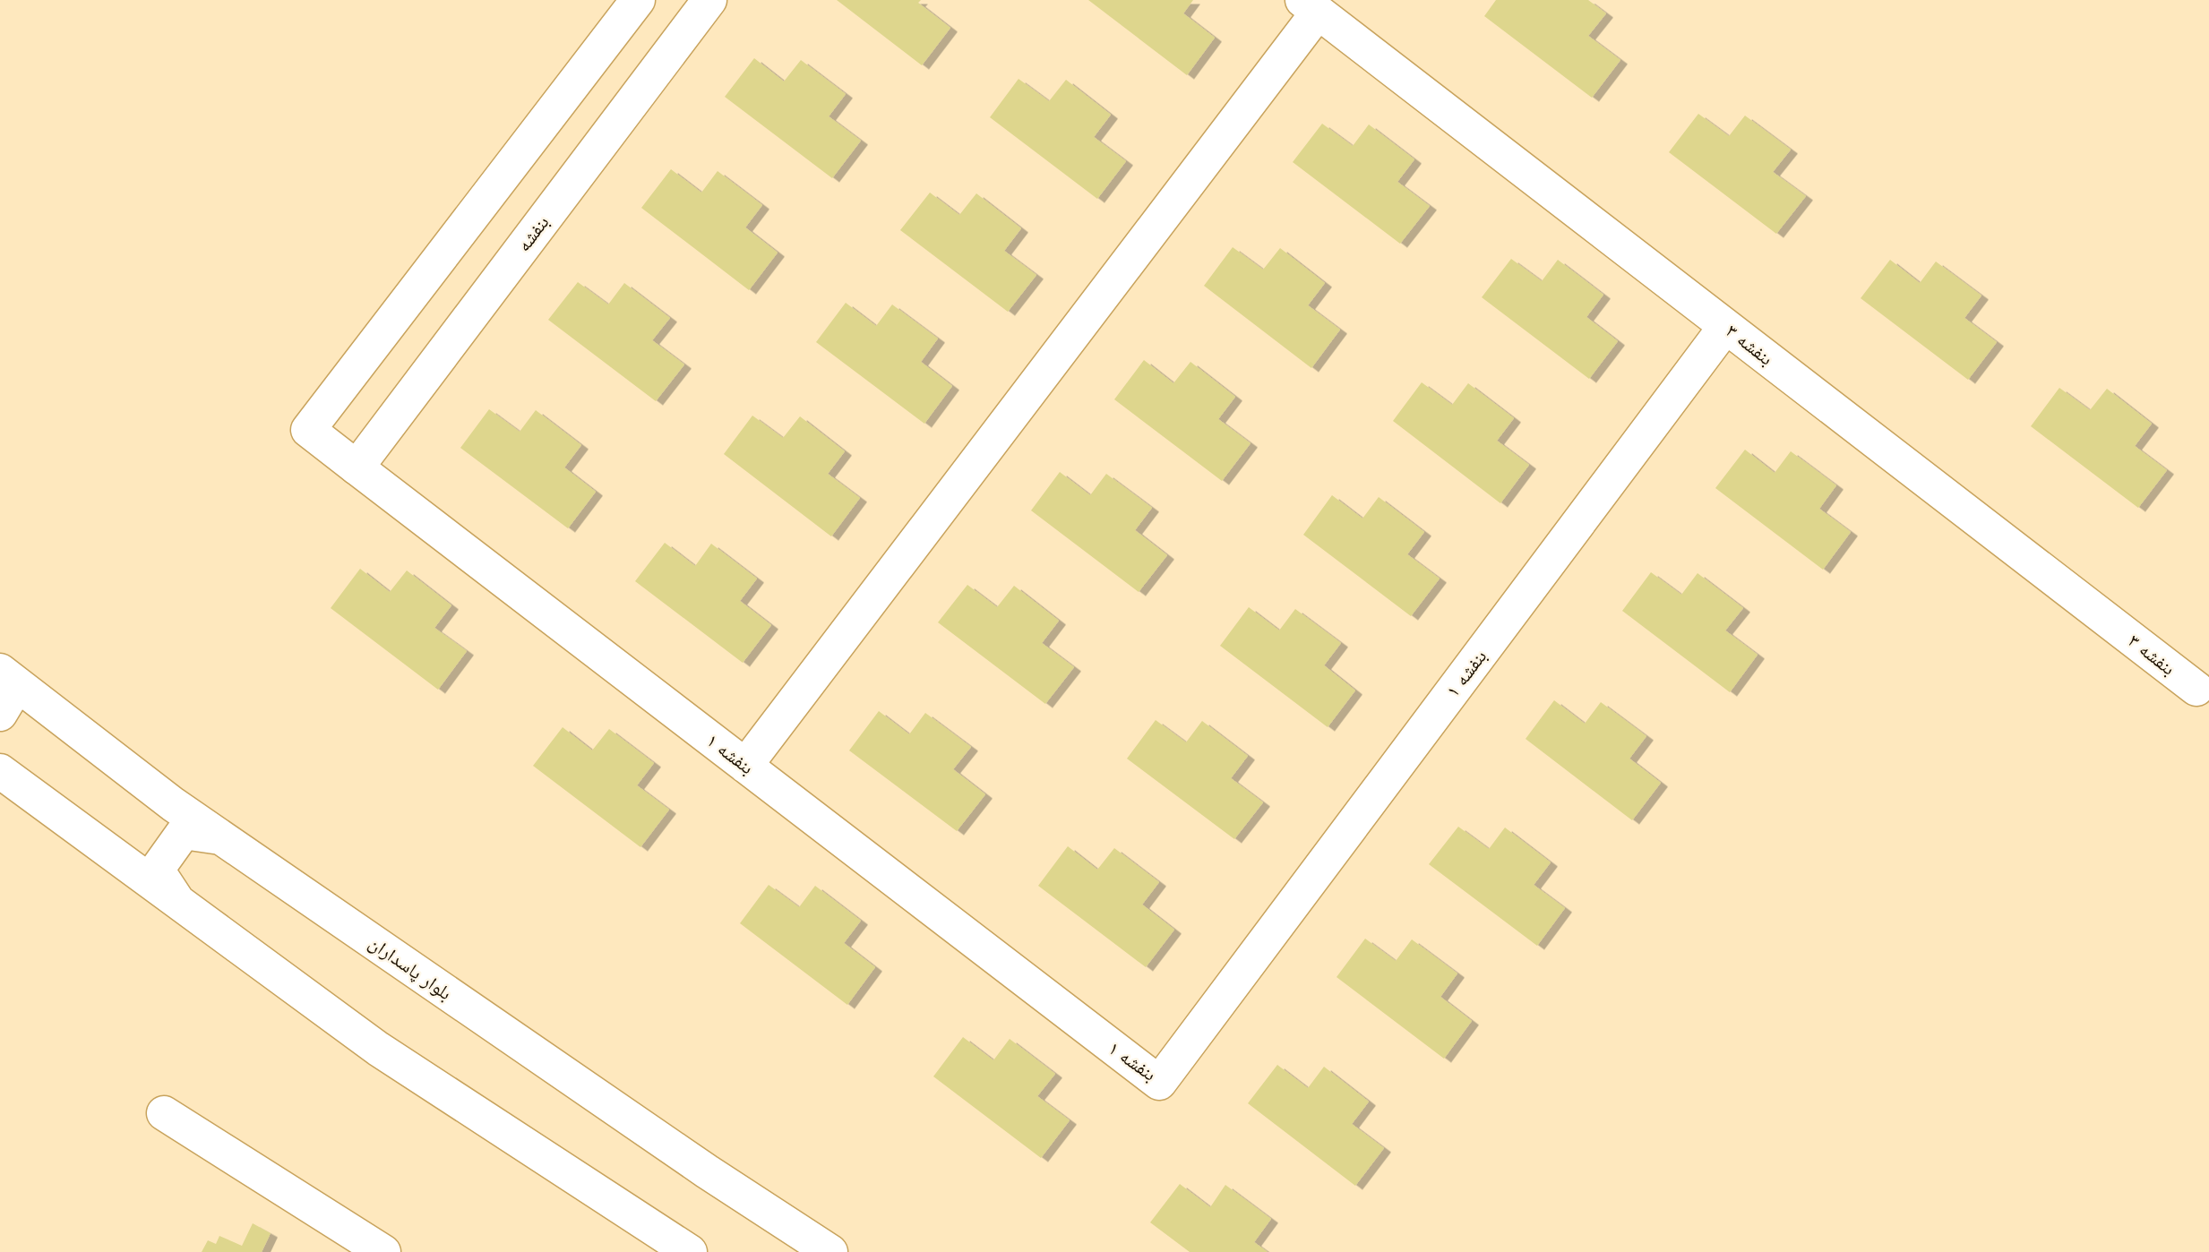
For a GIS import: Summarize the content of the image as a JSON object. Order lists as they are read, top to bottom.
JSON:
{
  "streets": {
    "main road": [
      "بنفشه",
      "بنفشه ۳",
      "بنفشه ۱",
      "بلوار پاسداران"
    ]
  },
  "crossings": [
    ["بنفشه", "بنفشه ۱"],
    ["بنفشه ۳", "بنفشه ۱"]
  ]
}
